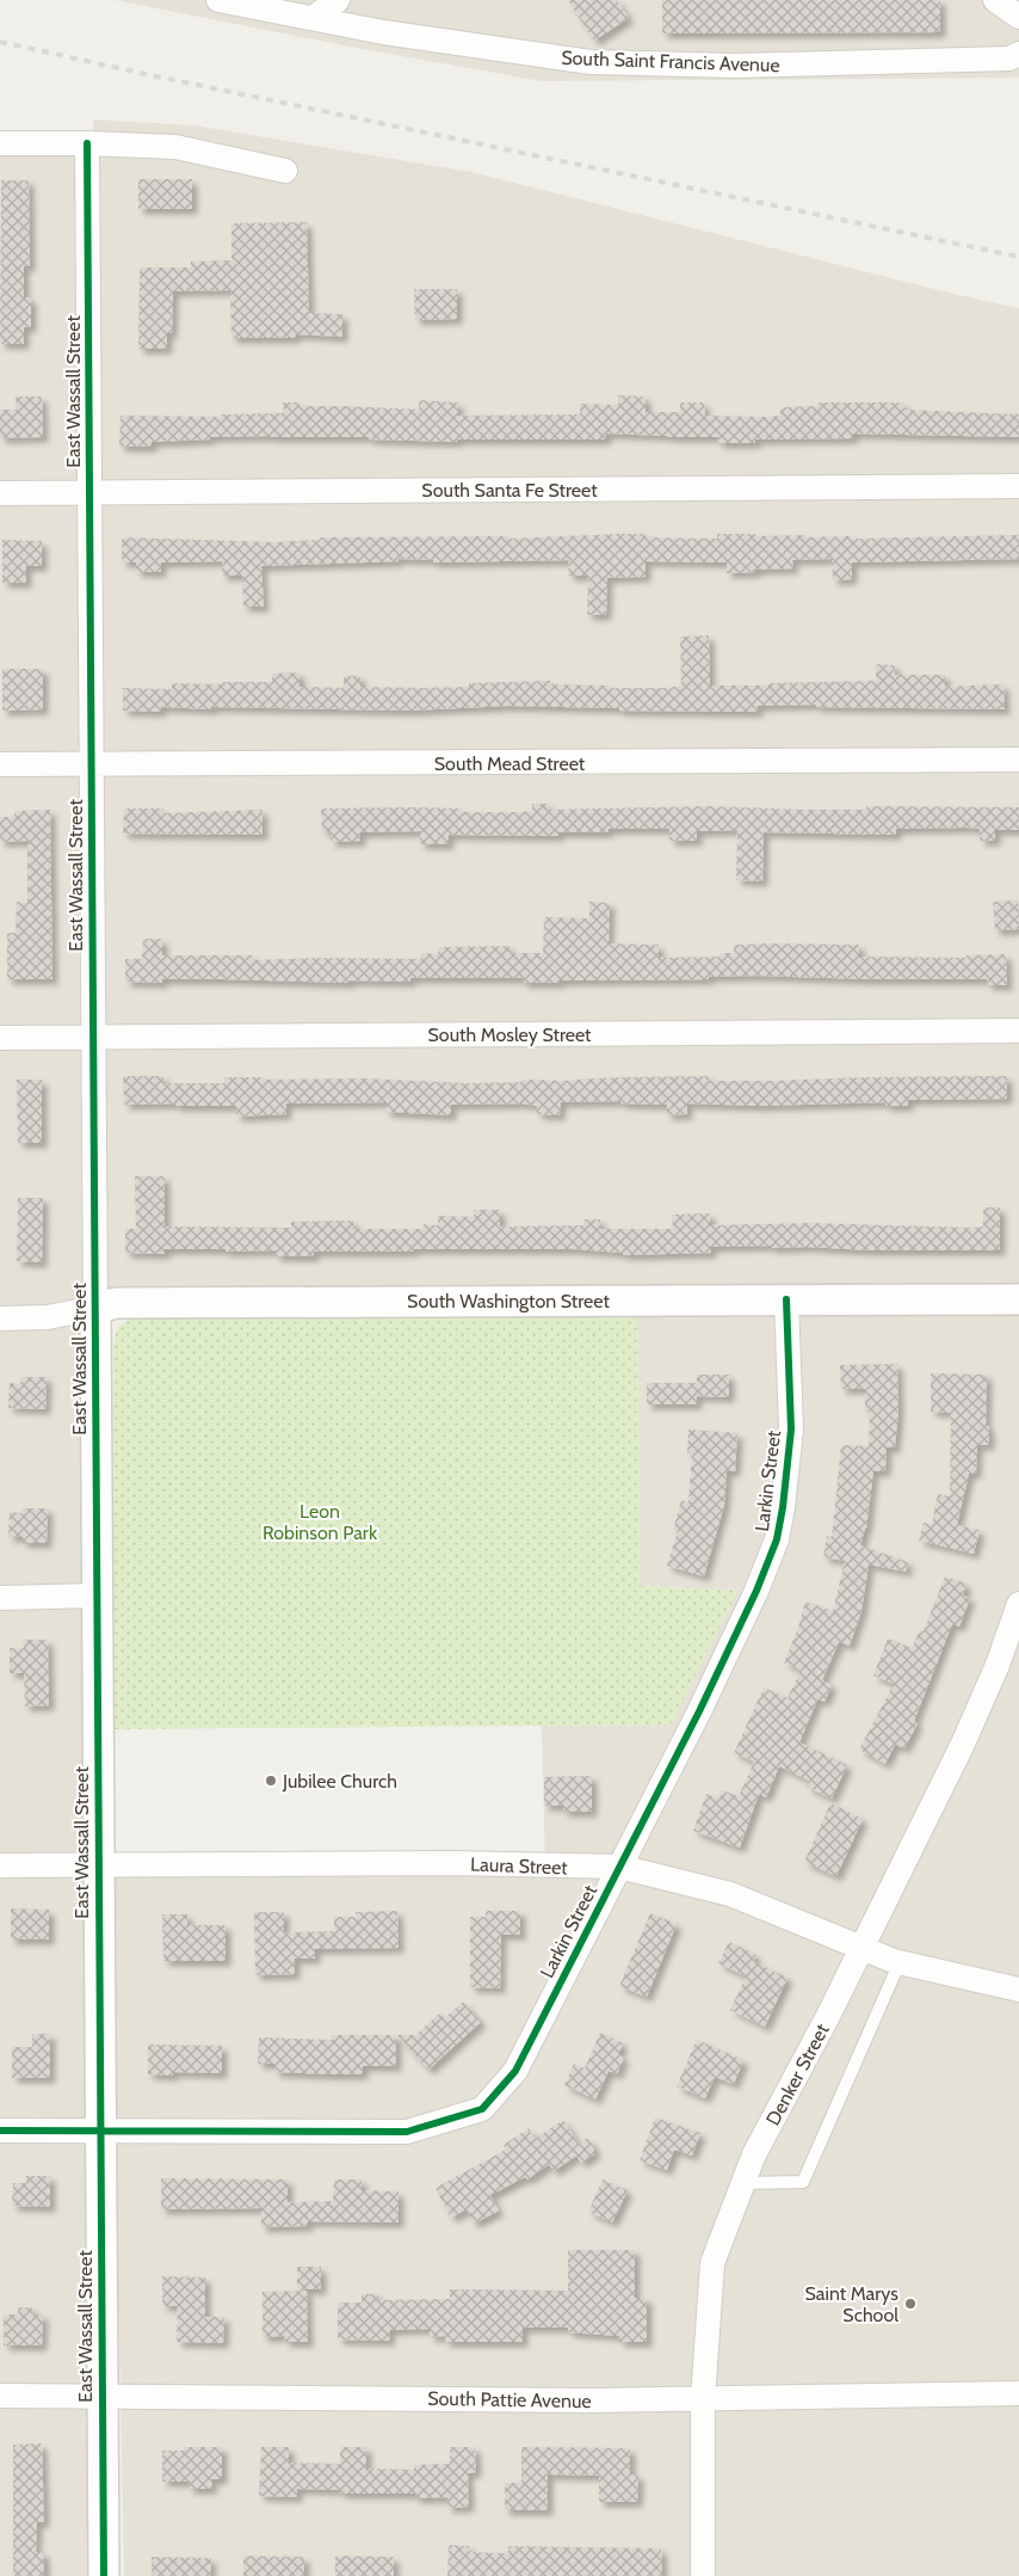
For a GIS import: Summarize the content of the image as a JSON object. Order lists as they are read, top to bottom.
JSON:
{
  "streets": {
    "street": [
      "South Saint Francis Avenue",
      "East Wassall Street",
      "South Santa Fe Street",
      "South Mead Street",
      "South Mosley Street",
      "South Washington Street",
      "Larkin Street",
      "Laura Street",
      "Denker Street",
      "South Pattie Avenue"
    ]
  },
  "crossings": [
    ["East Wassall Street", "South Santa Fe Street"],
    ["East Wassall Street", "South Mead Street"],
    ["East Wassall Street", "South Mosley Street"],
    ["East Wassall Street", "South Washington Street"],
    ["East Wassall Street", "Larkin Street"],
    ["East Wassall Street", "Laura Street"],
    ["East Wassall Street", "South Pattie Avenue"],
    ["South Washington Street", "Larkin Street"],
    ["Larkin Street", "Laura Street"],
    ["Laura Street", "Denker Street"],
    ["Denker Street", "South Pattie Avenue"]
  ],
  "parks": ["Leon Robinson Park"],
  "places": ["Jubilee Church", "Saint Marys School"]
}
